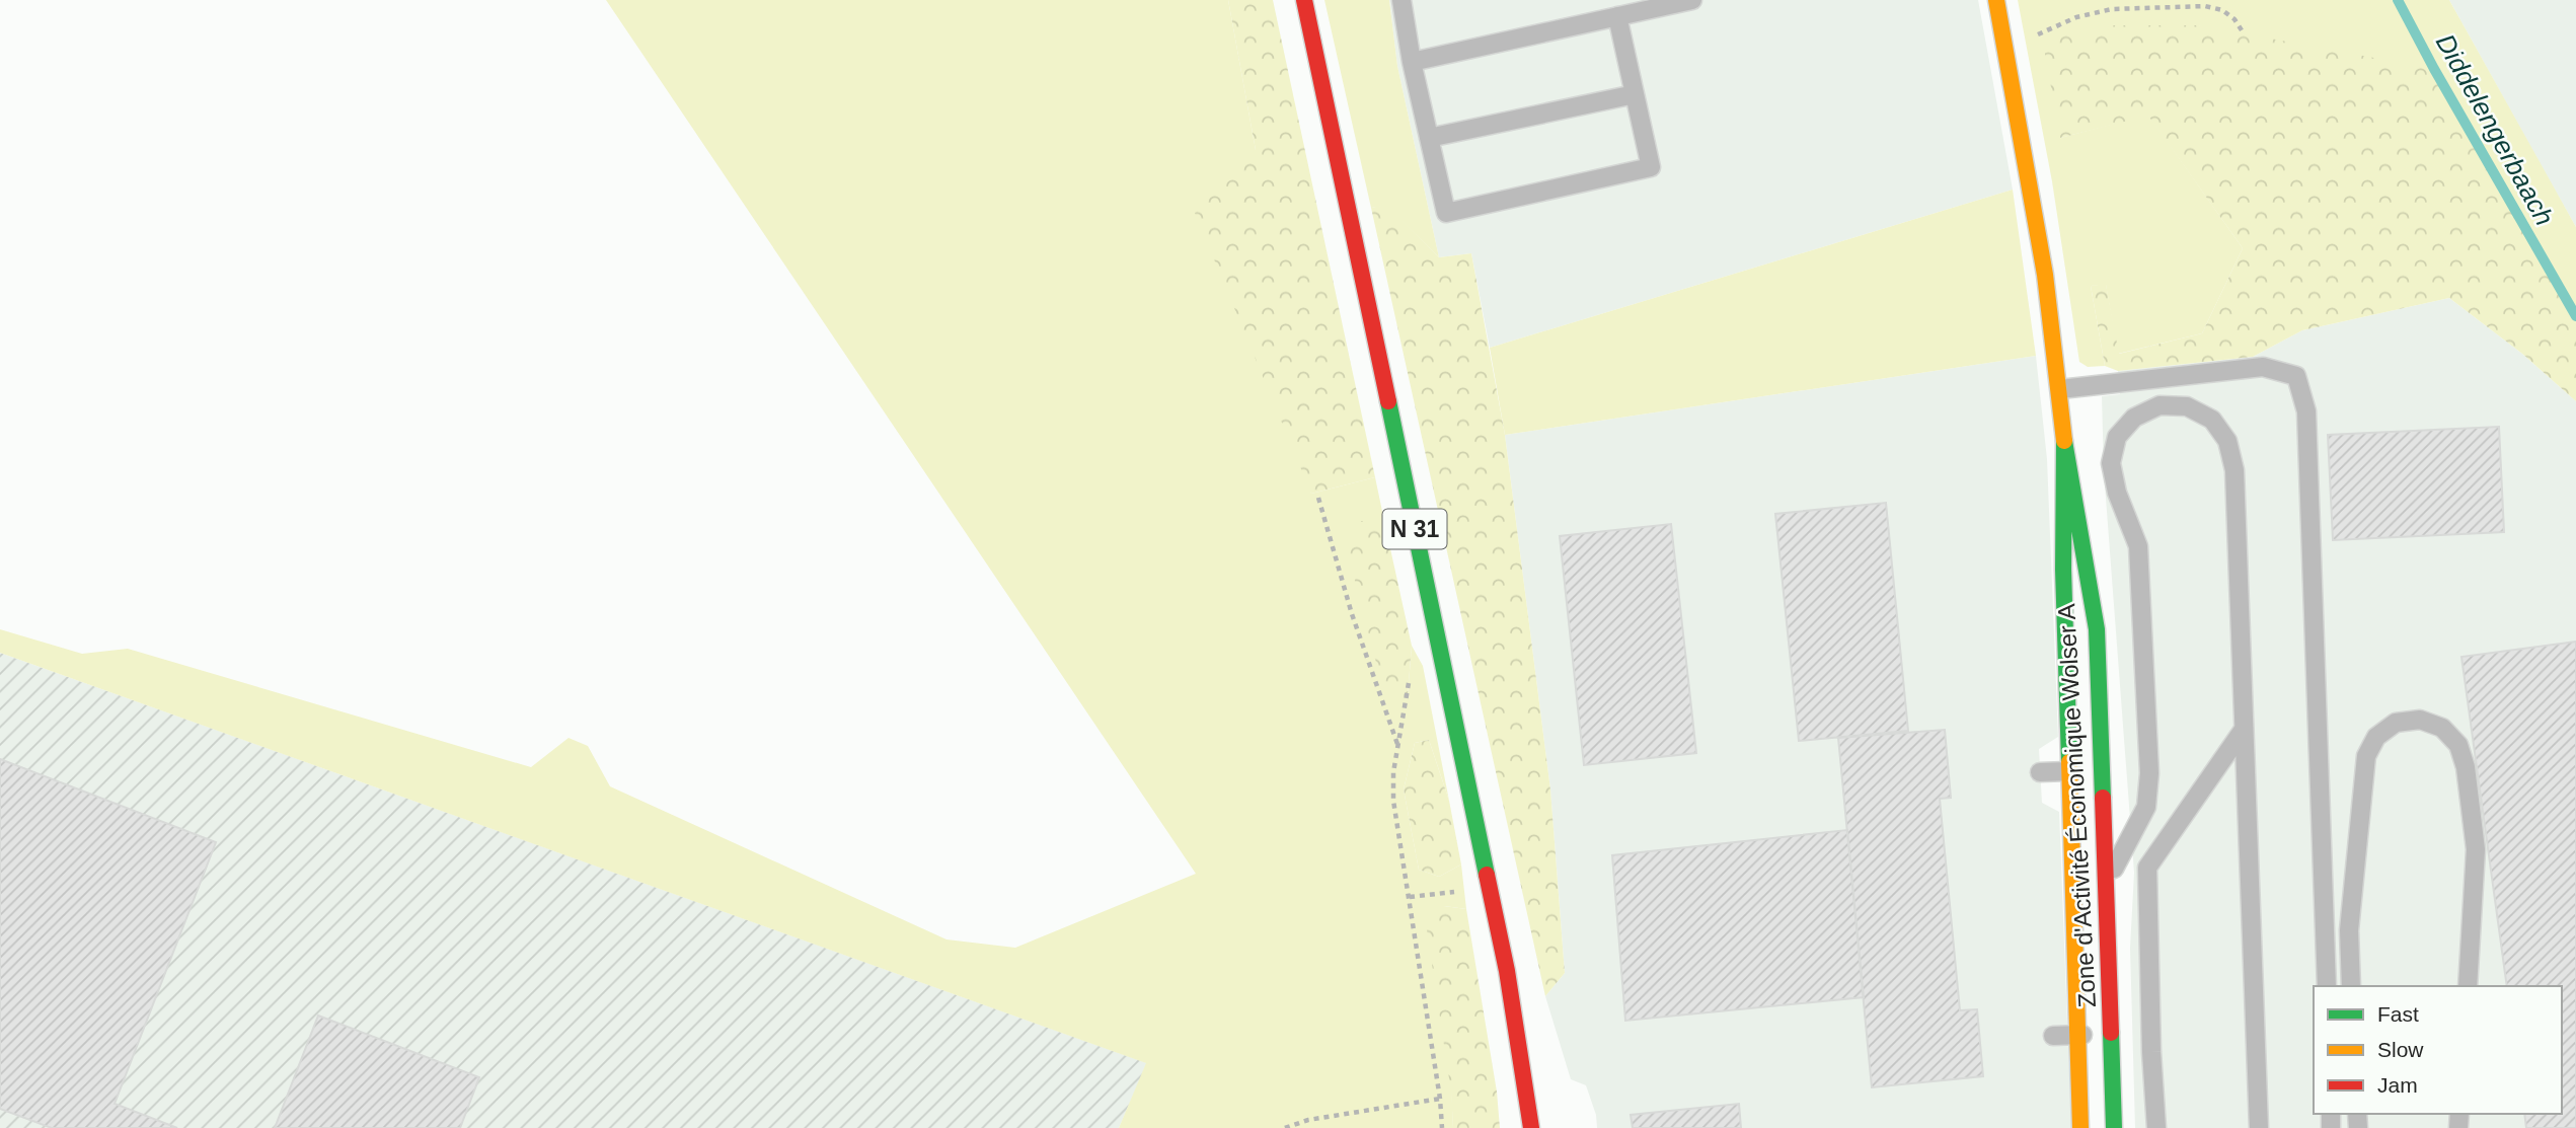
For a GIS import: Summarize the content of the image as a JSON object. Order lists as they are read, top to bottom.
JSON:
{
  "streets": {
    "street": ["N 31", "Zone d'Activité Économique Wolser A"]
  },
  "water": ["Diddelengerbaach"],
  "legend": ["Fast", "Slow", "Jam"]
}
